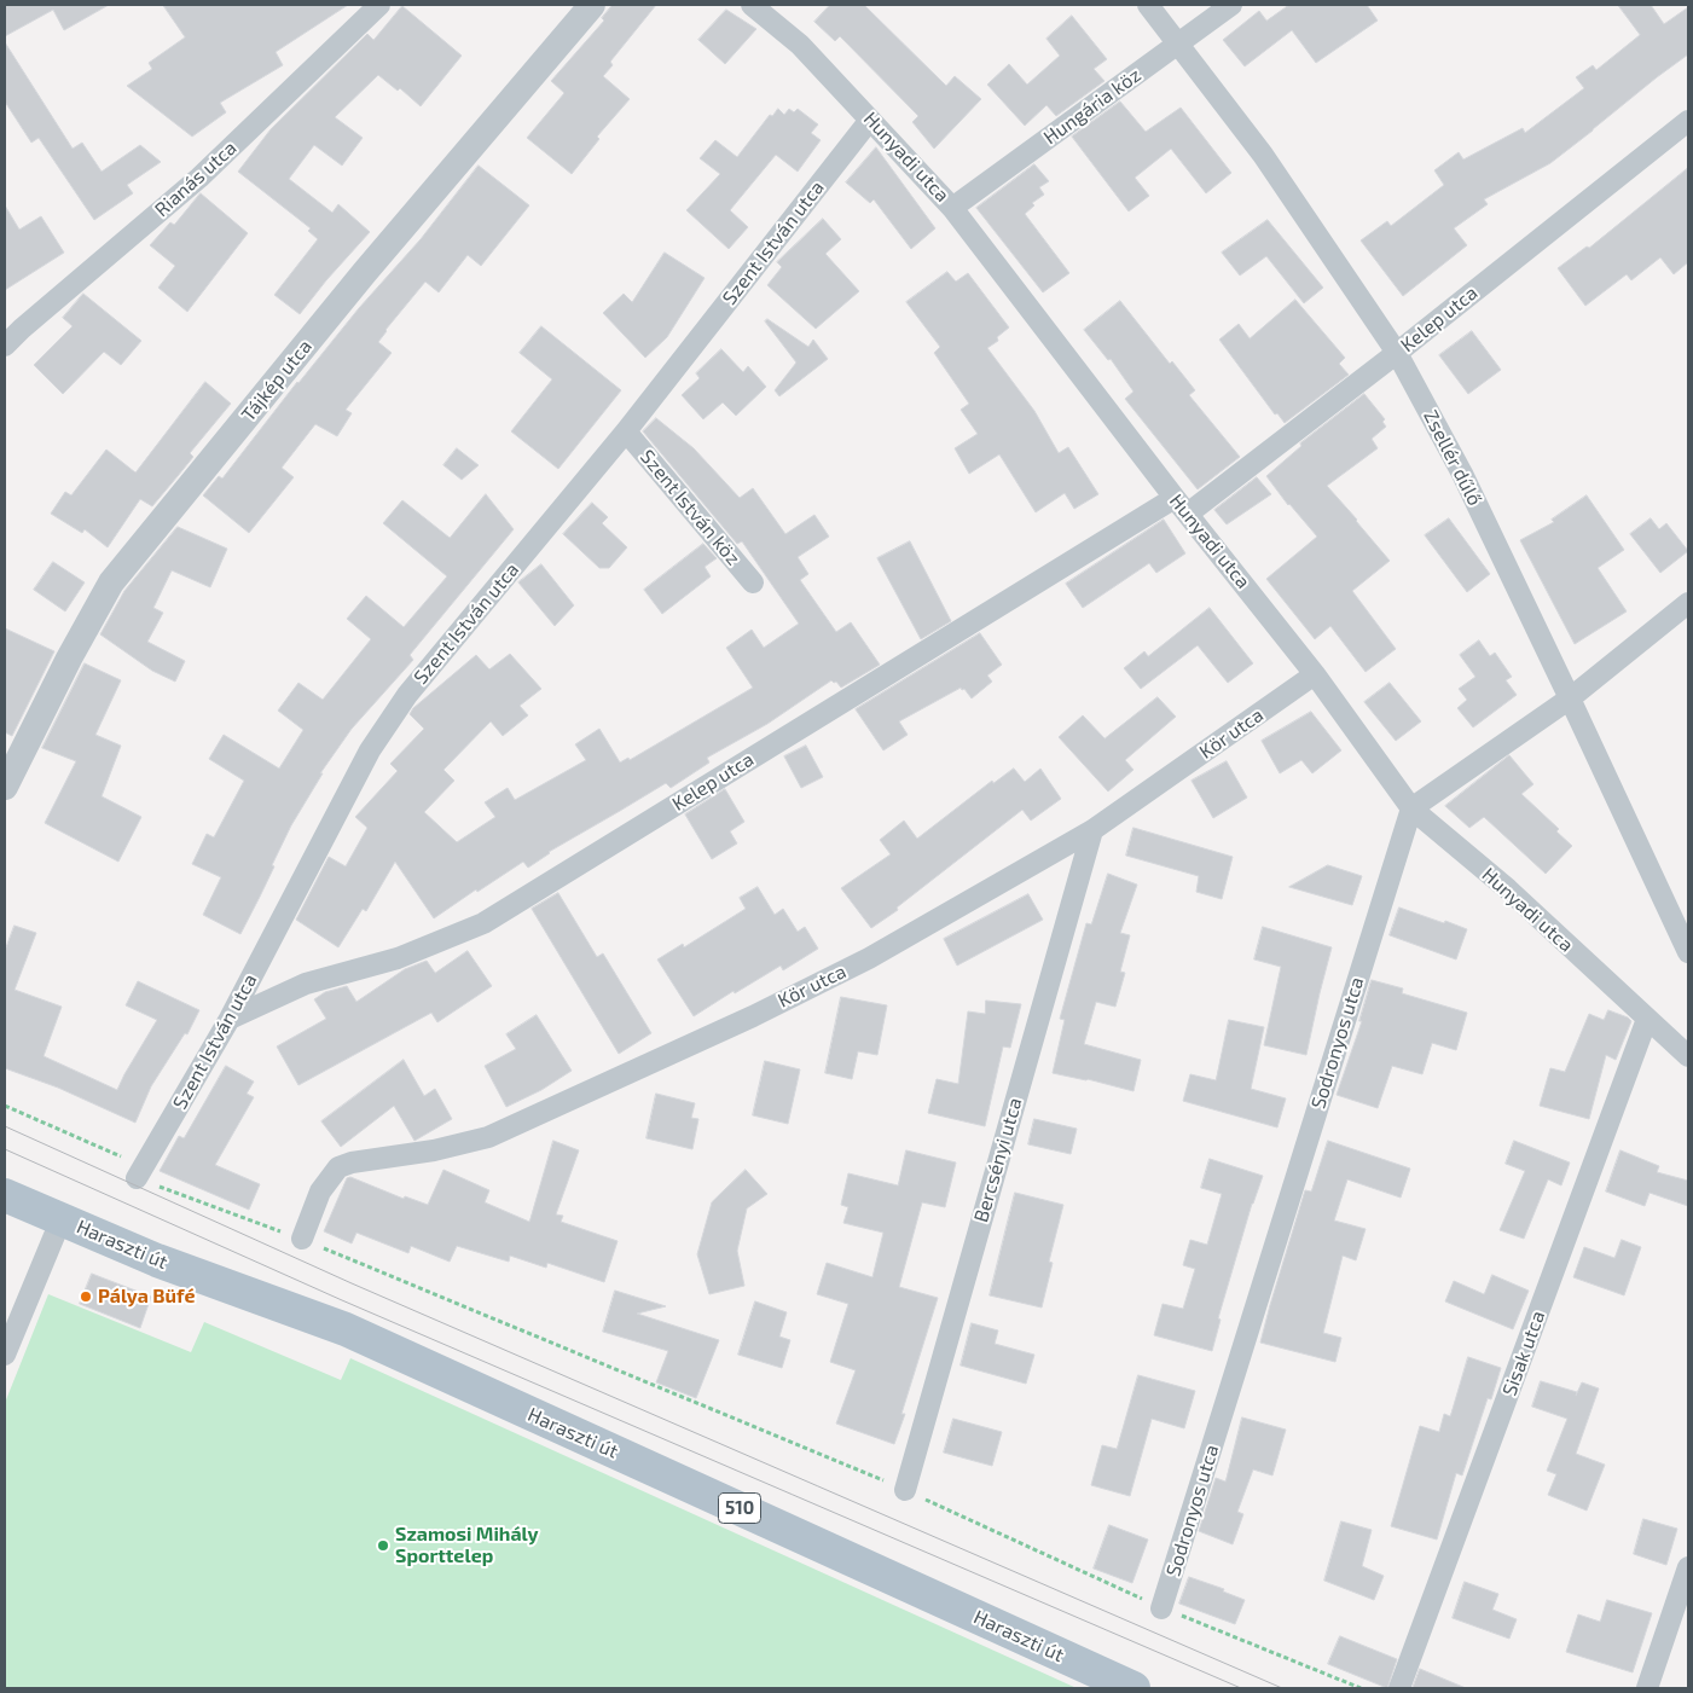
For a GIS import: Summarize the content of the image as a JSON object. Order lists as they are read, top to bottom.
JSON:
{
  "streets": {
    "main road": ["Haraszti út", "510"],
    "street": [
      "Hungária köz",
      "Hunyadi utca",
      "Rianás utca",
      "Szent István utca",
      "Kelep utca",
      "Tájkép utca",
      "Zsellér dűlő",
      "Szent István köz",
      "Kör utca",
      "Sodronyos utca",
      "Bercsényi utca",
      "Sisak utca"
    ]
  },
  "crossings": [
    ["Hungária köz", "Hunyadi utca"],
    ["Hungária köz", "Zsellér dűlő"],
    ["Hunyadi utca", "Szent István utca"],
    ["Hunyadi utca", "Kelep utca"],
    ["Hunyadi utca", "Kör utca"],
    ["Hunyadi utca", "Sodronyos utca"],
    ["Hunyadi utca", "Sisak utca"],
    ["Szent István utca", "Kelep utca"],
    ["Szent István utca", "Szent István köz"],
    ["Kelep utca", "Zsellér dűlő"],
    ["Kör utca", "Bercsényi utca"]
  ],
  "places": ["Pálya Büfé", "Szamosi Mihály Sporttelep"]
}
